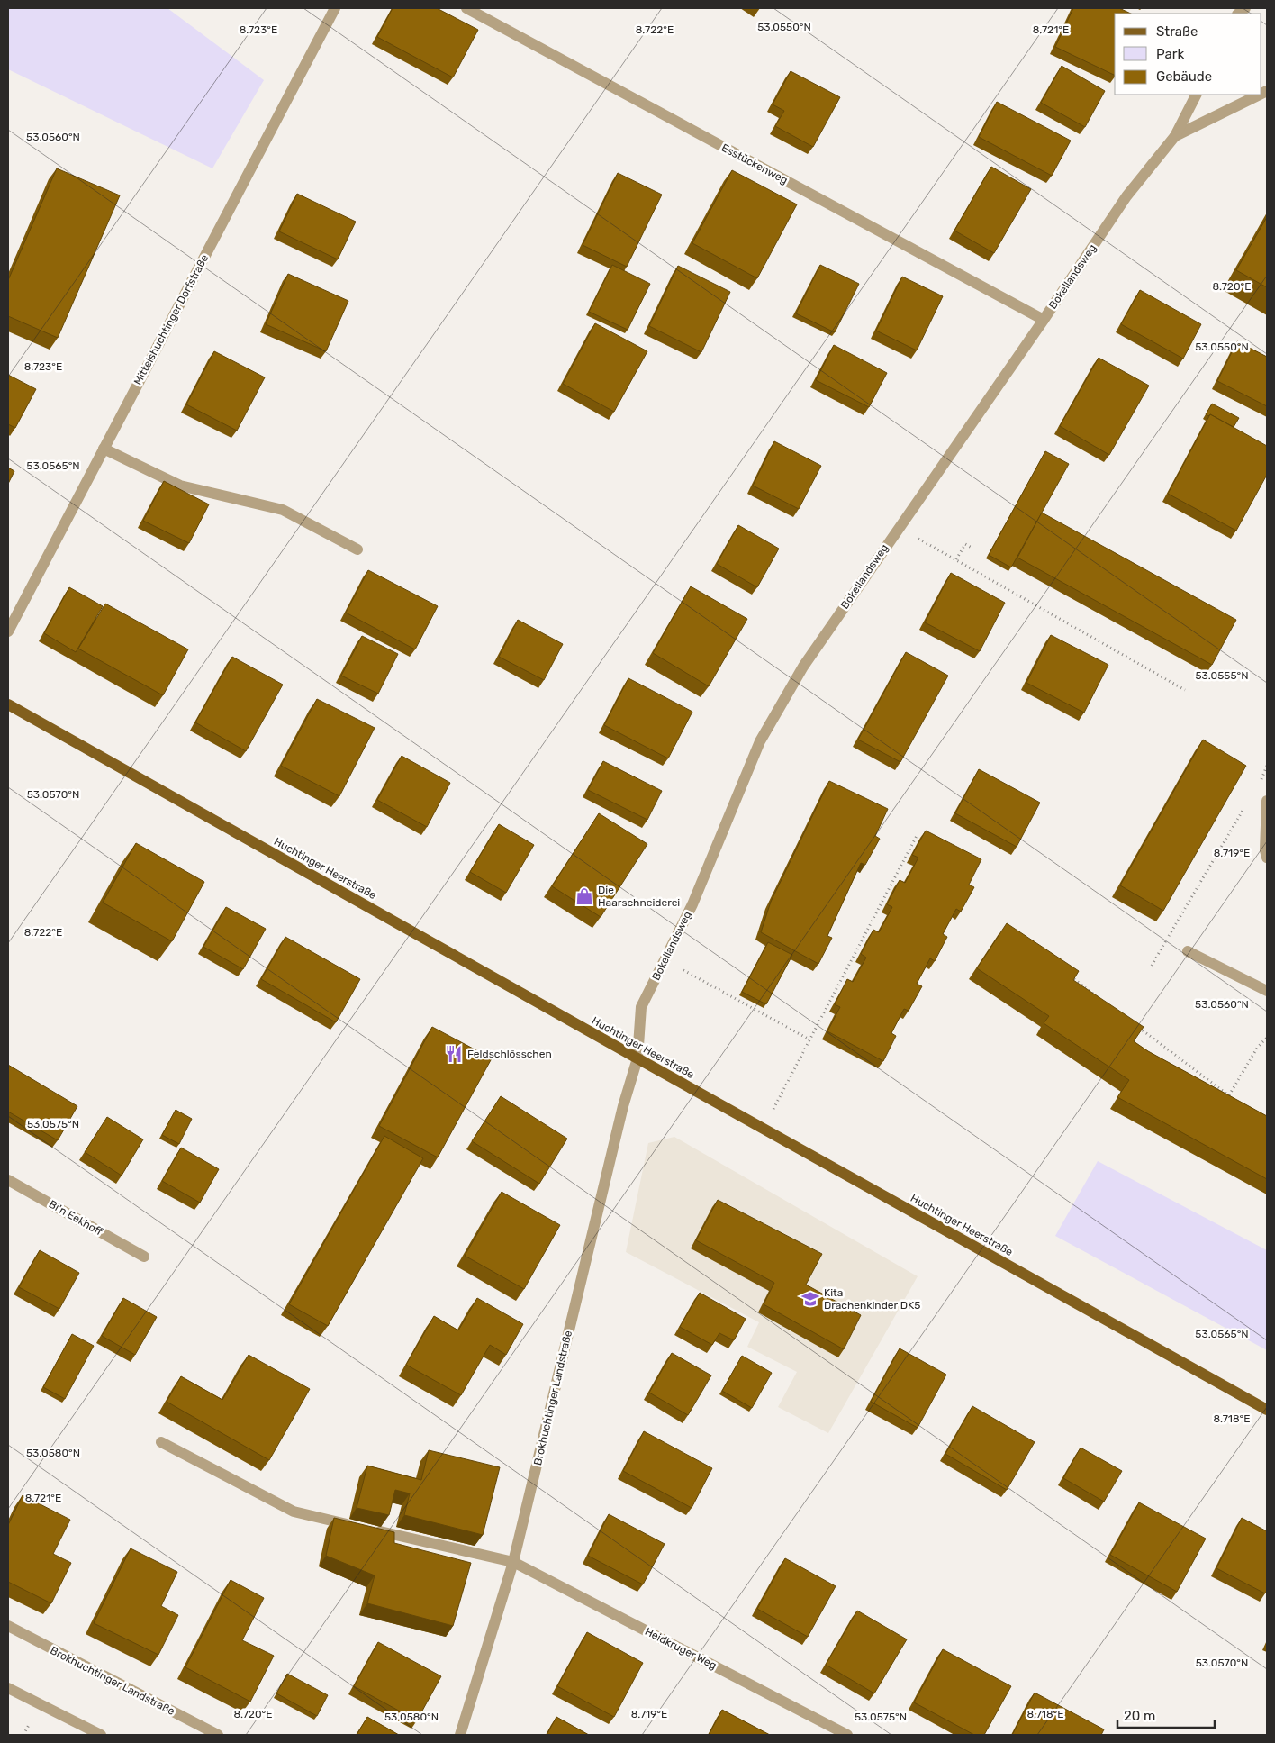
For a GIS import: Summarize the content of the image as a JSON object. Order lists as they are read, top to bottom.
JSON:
{
  "streets": {
    "main road": ["Huchtinger Heerstraße"],
    "street": [
      "Esstückenweg",
      "Bokellandsweg",
      "Mittelshuchtinger Dorfstraße",
      "Bi'n Eekhoff",
      "Brokhuchtinger Landstraße",
      "Heidkruger Weg"
    ]
  },
  "crossings": [
    ["Esstückenweg", "Bokellandsweg"],
    ["Bokellandsweg", "Huchtinger Heerstraße"],
    ["Bokellandsweg", "Brokhuchtinger Landstraße"],
    ["Huchtinger Heerstraße", "Brokhuchtinger Landstraße"],
    ["Brokhuchtinger Landstraße", "Heidkruger Weg"]
  ],
  "places": {
    "shop": ["Die Haarschneiderei"],
    "restaurant": ["Feldschlösschen"],
    "school or university": ["Kita Drachenkinder DK5"]
  },
  "legend": ["Straße", "Park", "Gebäude"],
  "scale_bar": "20 m",
  "coordinates": [
    "53.0550°N",
    "8.723°E",
    "8.722°E",
    "8.721°E",
    "53.0560°N",
    "8.720°E",
    "53.0565°N",
    "53.0555°N",
    "53.0570°N",
    "8.719°E",
    "53.0575°N",
    "8.718°E",
    "53.0580°N"
  ]
}
